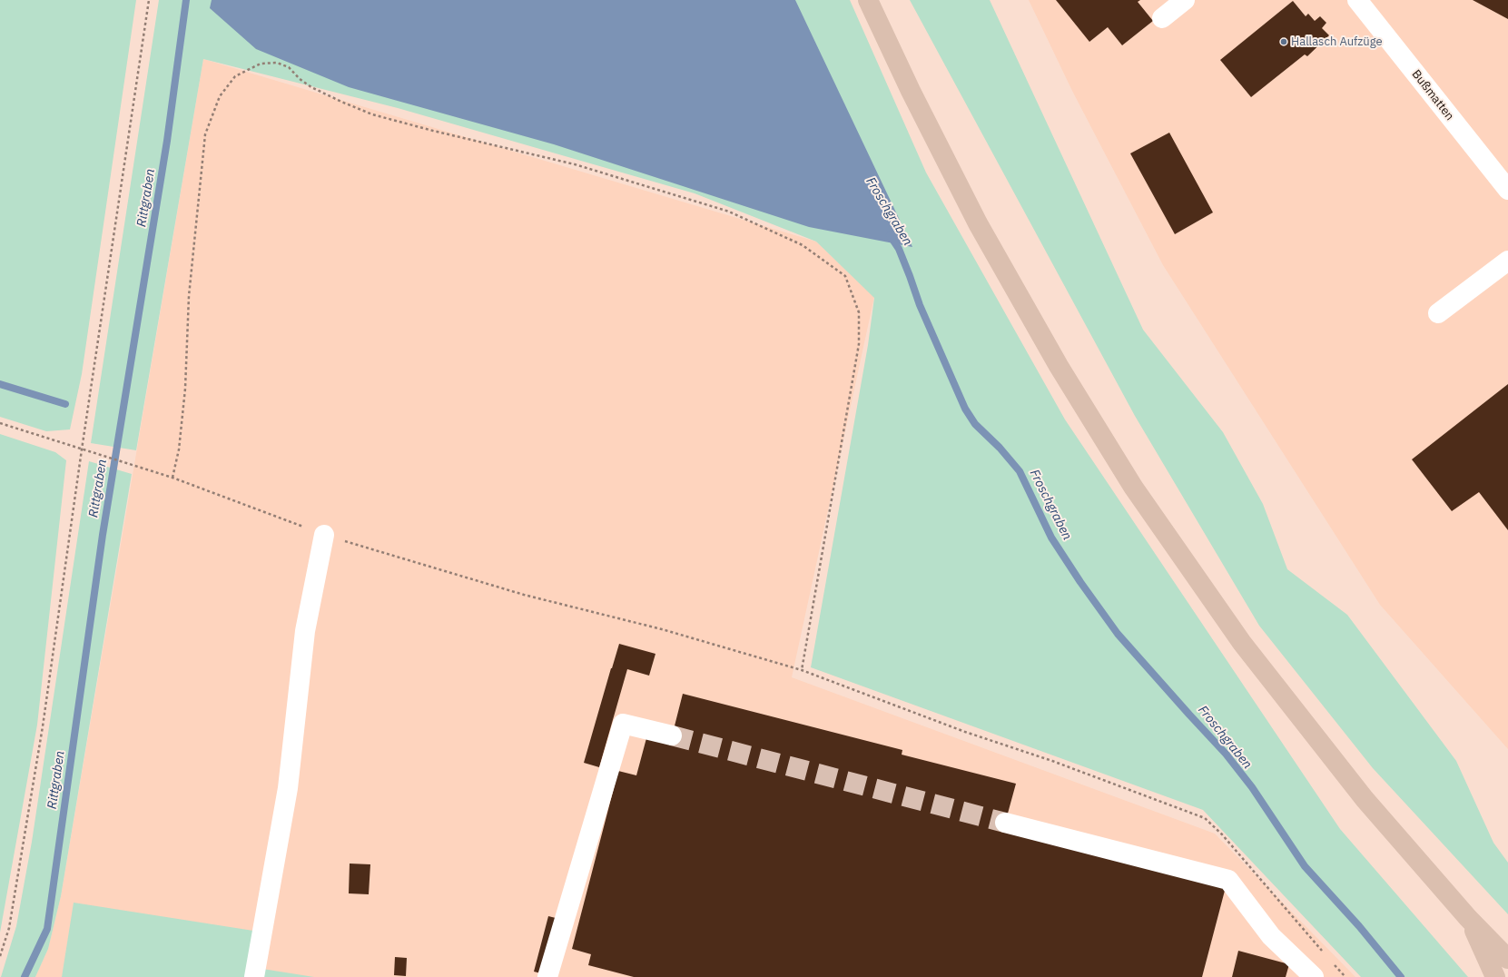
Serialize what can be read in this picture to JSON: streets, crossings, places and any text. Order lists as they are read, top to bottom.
{
  "streets": {
    "street": ["Bußmatten"]
  },
  "water": ["Rittgraben", "Froschgraben"],
  "places": ["Hallasch Aufzüge"]
}
